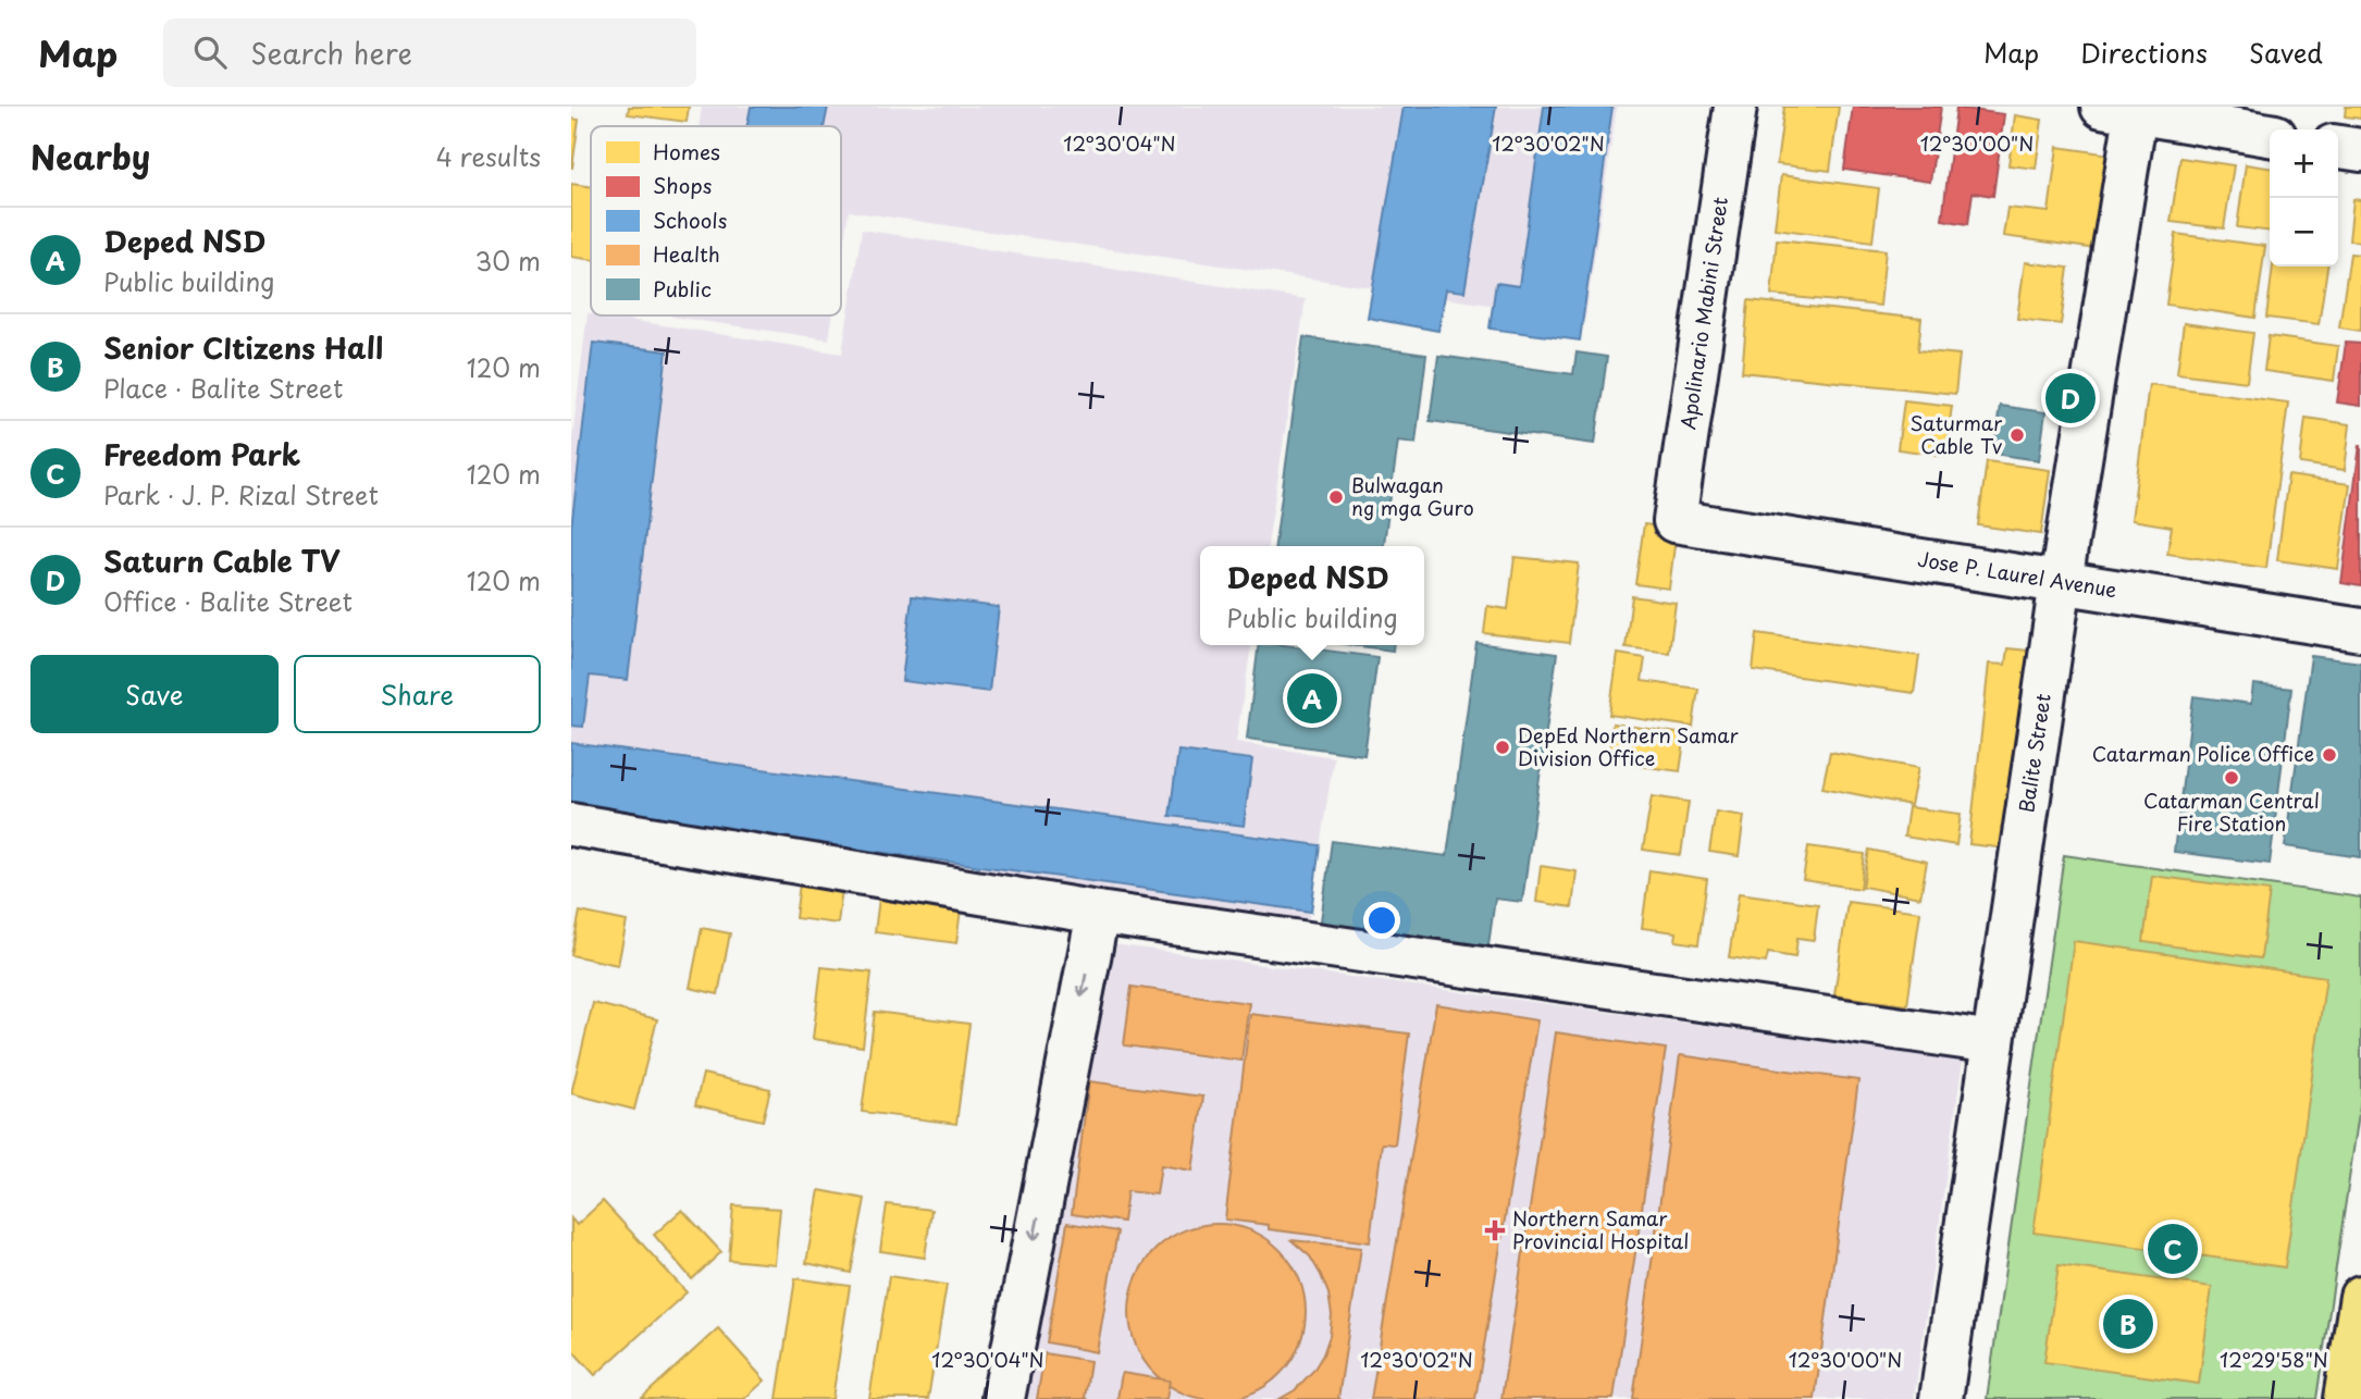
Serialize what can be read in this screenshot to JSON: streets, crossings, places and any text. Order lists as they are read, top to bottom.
{
  "streets": {
    "street": ["Apolinario Mabini Street", "Jose P. Laurel Avenue", "Balite Street"]
  },
  "crossings": [
    ["Apolinario Mabini Street", "Jose P. Laurel Avenue"],
    ["Jose P. Laurel Avenue", "Balite Street"]
  ],
  "places": {
    "other": [
      "Saturmar Cable Tv",
      "Bulwagan ng mga Guro",
      "DepEd Northern Samar Division Office",
      "Catarman Police Office",
      "Catarman Central Fire Station"
    ],
    "health": ["Northern Samar Provincial Hospital"]
  },
  "legend": [
    "Homes",
    "Shops",
    "Schools",
    "Health",
    "Public"
  ],
  "page": {
    "header": "Map",
    "search": "Search here",
    "nav": ["Map", "Directions", "Saved"],
    "heading": ["Nearby", "4 results"],
    "map_buttons": ["+", "−"],
    "list": [
      {
        "mark": "A",
        "name": "Deped NSD",
        "note": "Public building",
        "value": "30 m"
      },
      {
        "mark": "B",
        "name": "Senior CItizens Hall",
        "note": "Place · Balite Street",
        "value": "120 m"
      },
      {
        "mark": "C",
        "name": "Freedom Park",
        "note": "Park · J. P. Rizal Street",
        "value": "120 m"
      },
      {
        "mark": "D",
        "name": "Saturn Cable TV",
        "note": "Office · Balite Street",
        "value": "120 m"
      }
    ],
    "pins": [
      "D",
      "A",
      "C",
      "B"
    ],
    "popup": ["Deped NSD", "Public building"],
    "buttons": ["Save", "Share"]
  },
  "coordinates": [
    "12°30'04\"N",
    "12°30'02\"N",
    "12°30'00\"N",
    "12°29'58\"N"
  ]
}
